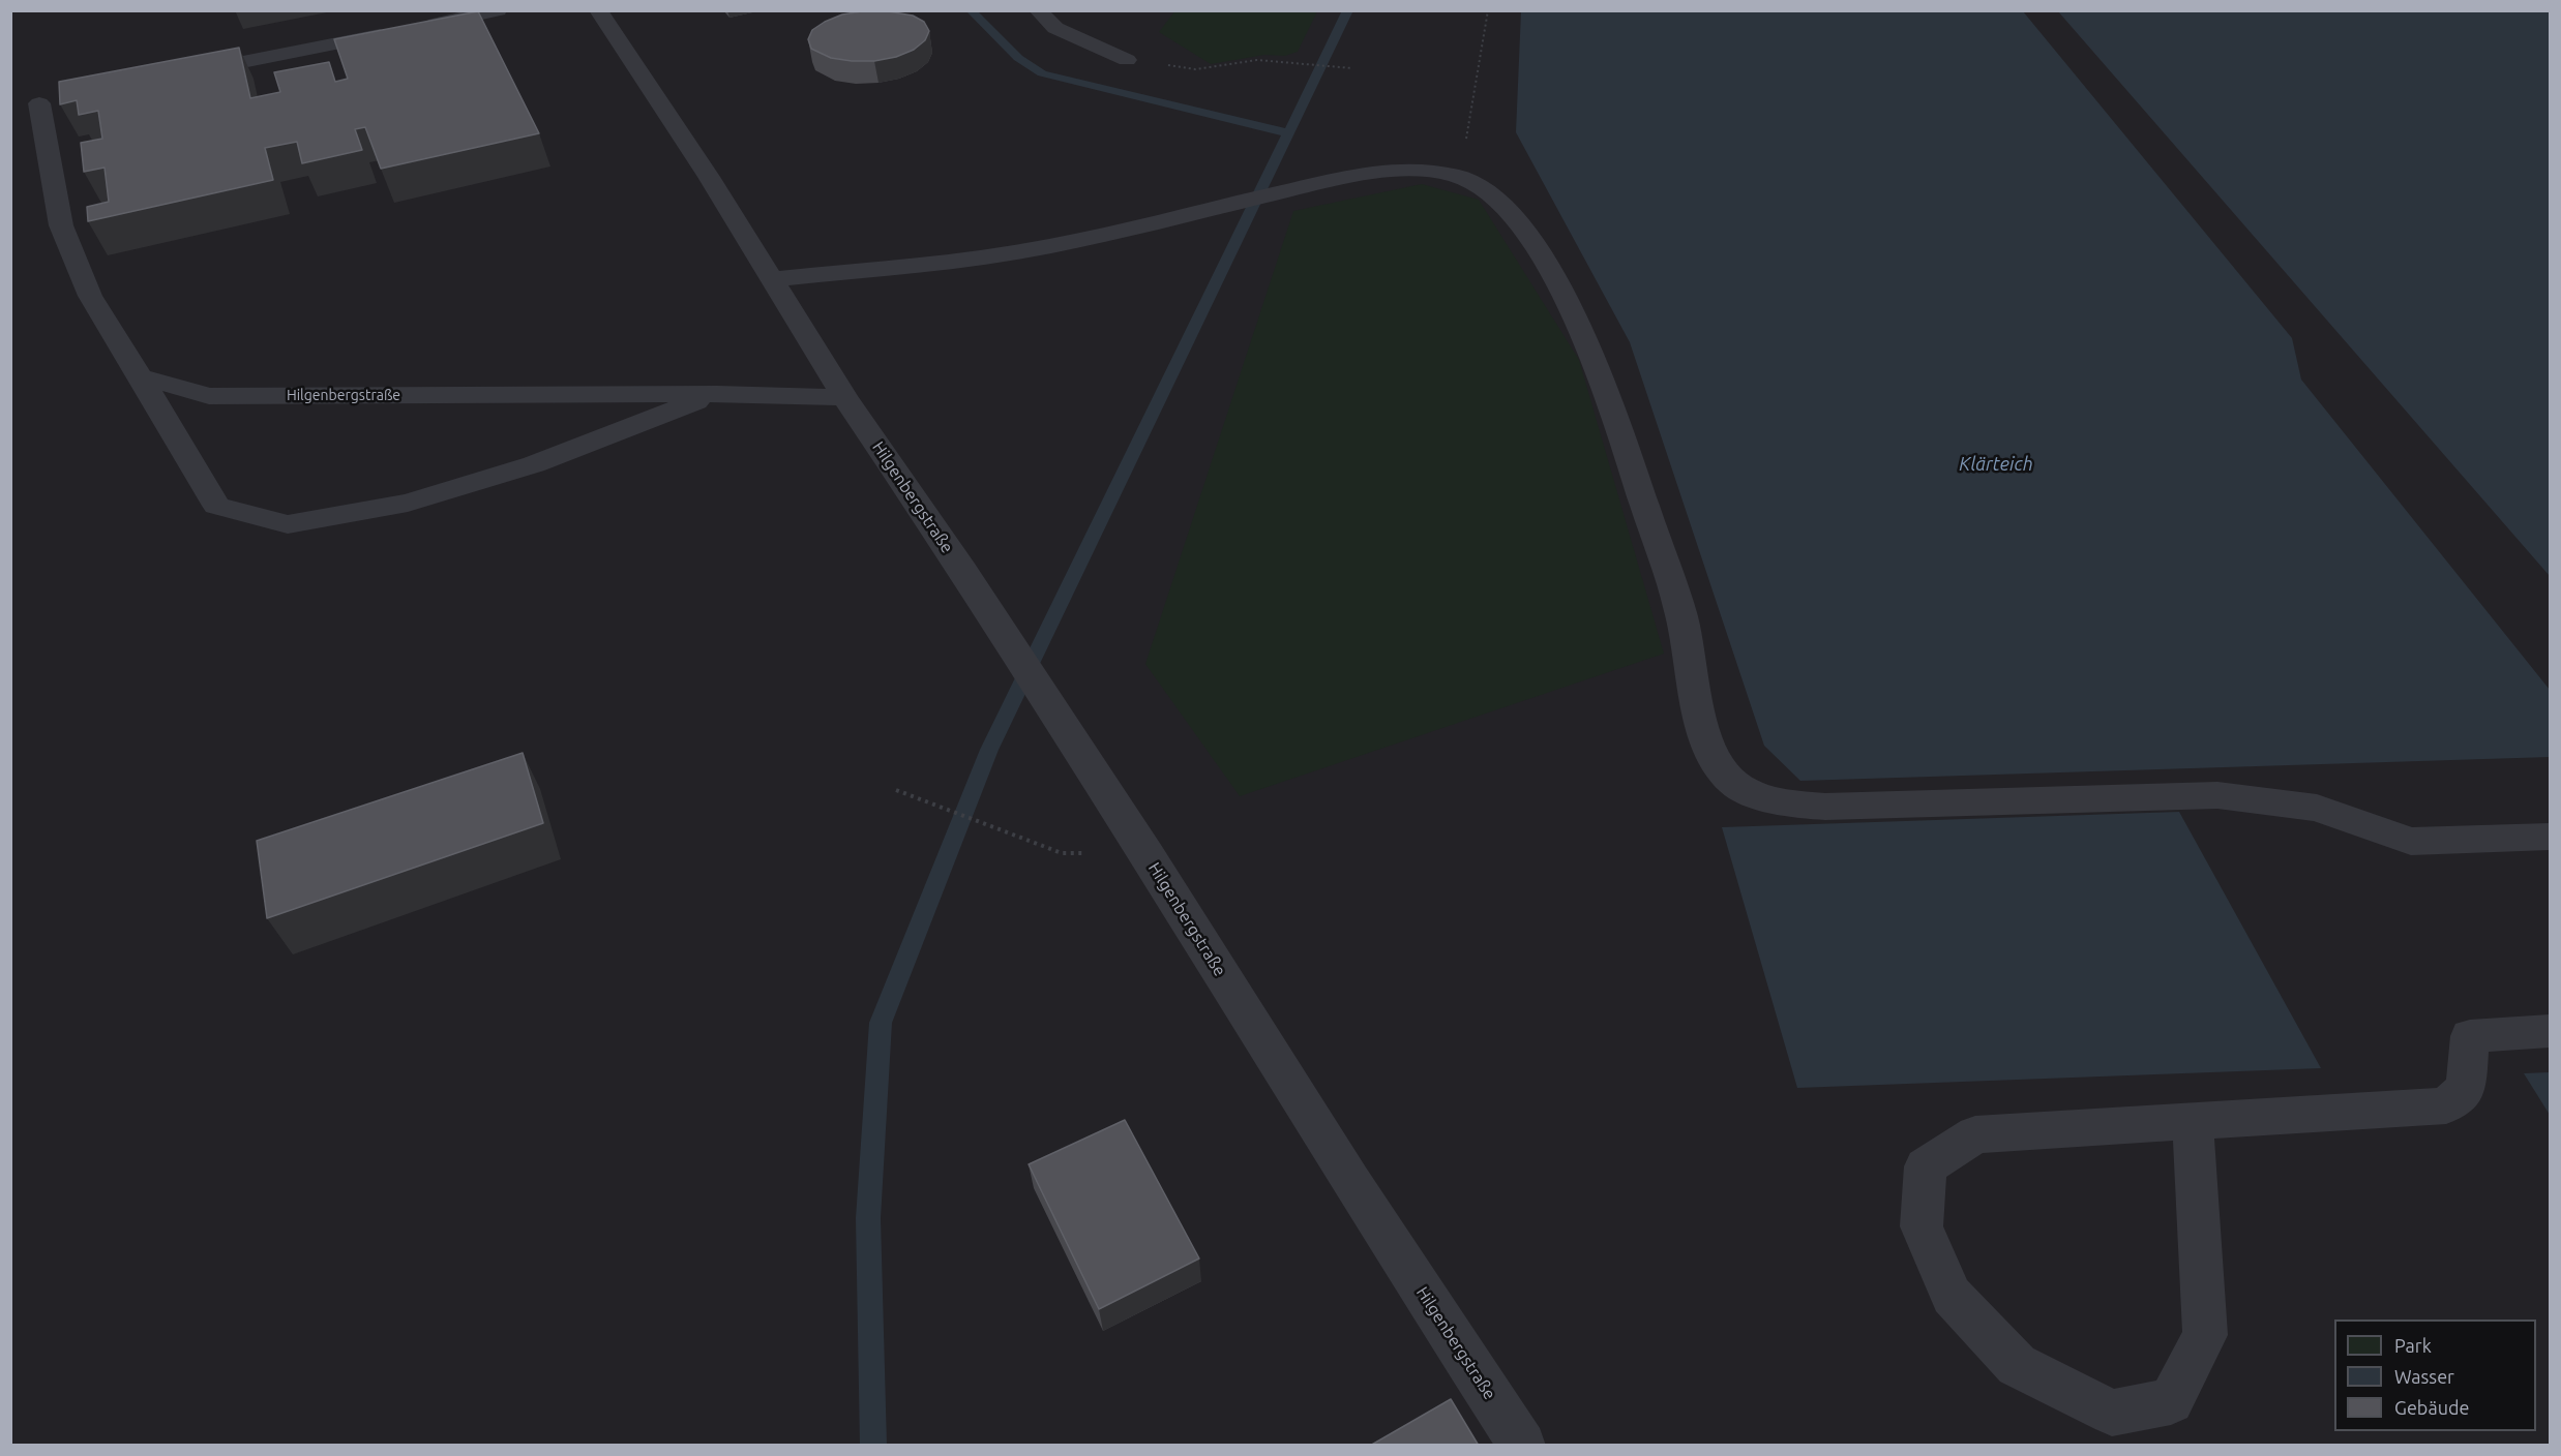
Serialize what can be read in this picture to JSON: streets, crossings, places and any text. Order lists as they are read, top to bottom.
{
  "streets": {
    "lane": ["Hilgenbergstraße"]
  },
  "water": ["Klärteich"],
  "legend": ["Park", "Wasser", "Gebäude"]
}
